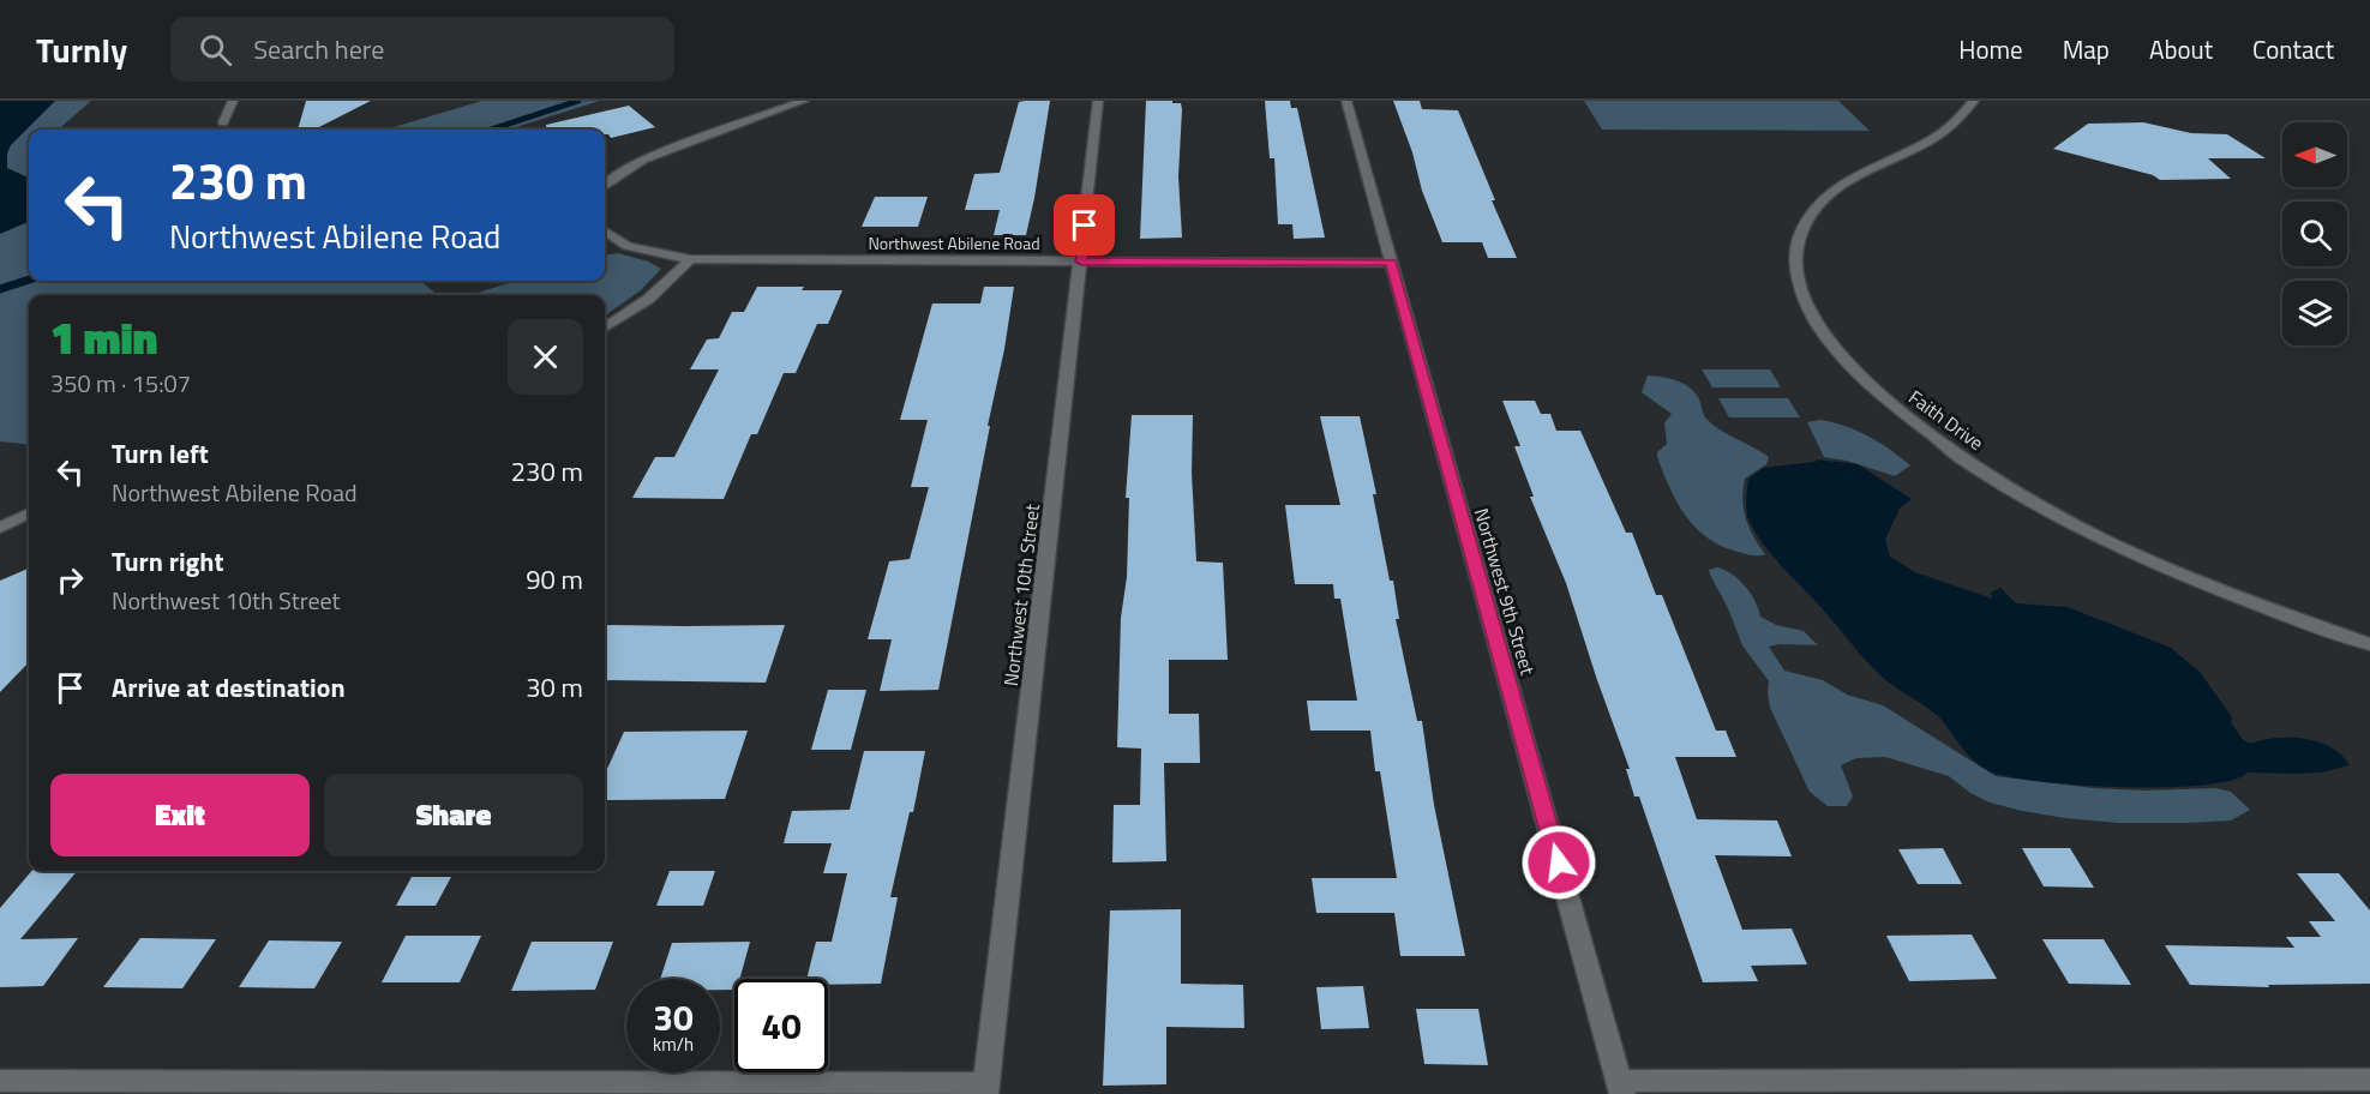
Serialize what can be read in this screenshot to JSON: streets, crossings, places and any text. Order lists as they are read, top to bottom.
{
  "streets": {
    "street": [
      "Northwest Abilene Road",
      "Faith Drive",
      "Northwest 9th Street",
      "Northwest 10th Street"
    ]
  },
  "crossings": [
    ["Northwest Abilene Road", "Northwest 9th Street"],
    ["Northwest Abilene Road", "Northwest 10th Street"]
  ],
  "north": "left",
  "page": {
    "header": "Turnly",
    "search": "Search here",
    "nav": [
      "Home",
      "Map",
      "About",
      "Contact"
    ],
    "turn": ["230 m", "Northwest Abilene Road"],
    "heading": ["1 min", "350 m · 15:07"],
    "list": [
      {
        "name": "Turn left",
        "note": "Northwest Abilene Road",
        "value": "230 m"
      },
      {
        "name": "Turn right",
        "note": "Northwest 10th Street",
        "value": "90 m"
      },
      {
        "name": "Arrive at destination",
        "value": "30 m"
      }
    ],
    "buttons": ["Exit", "Share"],
    "speed": "30 km/h",
    "limit": "40"
  }
}
